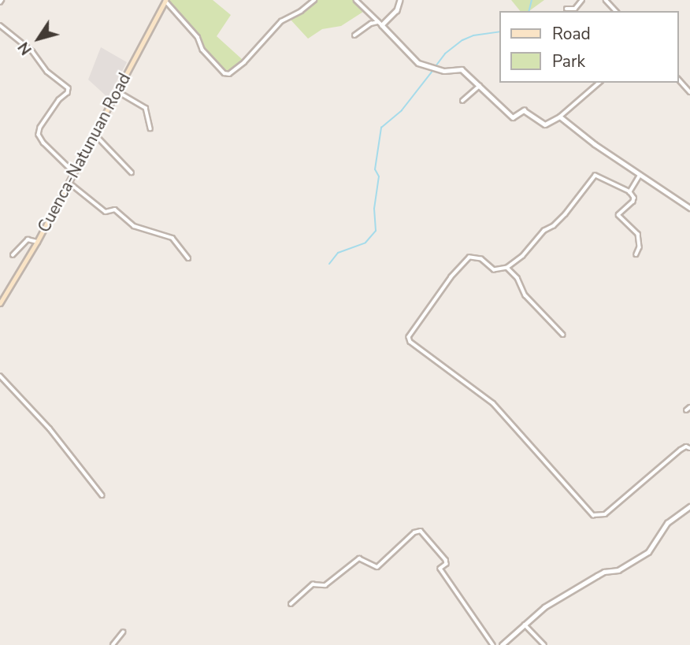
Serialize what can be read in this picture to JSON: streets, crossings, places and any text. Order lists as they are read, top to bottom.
{
  "streets": {
    "main road": ["Cuenca-Natunuan Road"]
  },
  "legend": ["Road", "Park"],
  "north": "bottom left"
}
